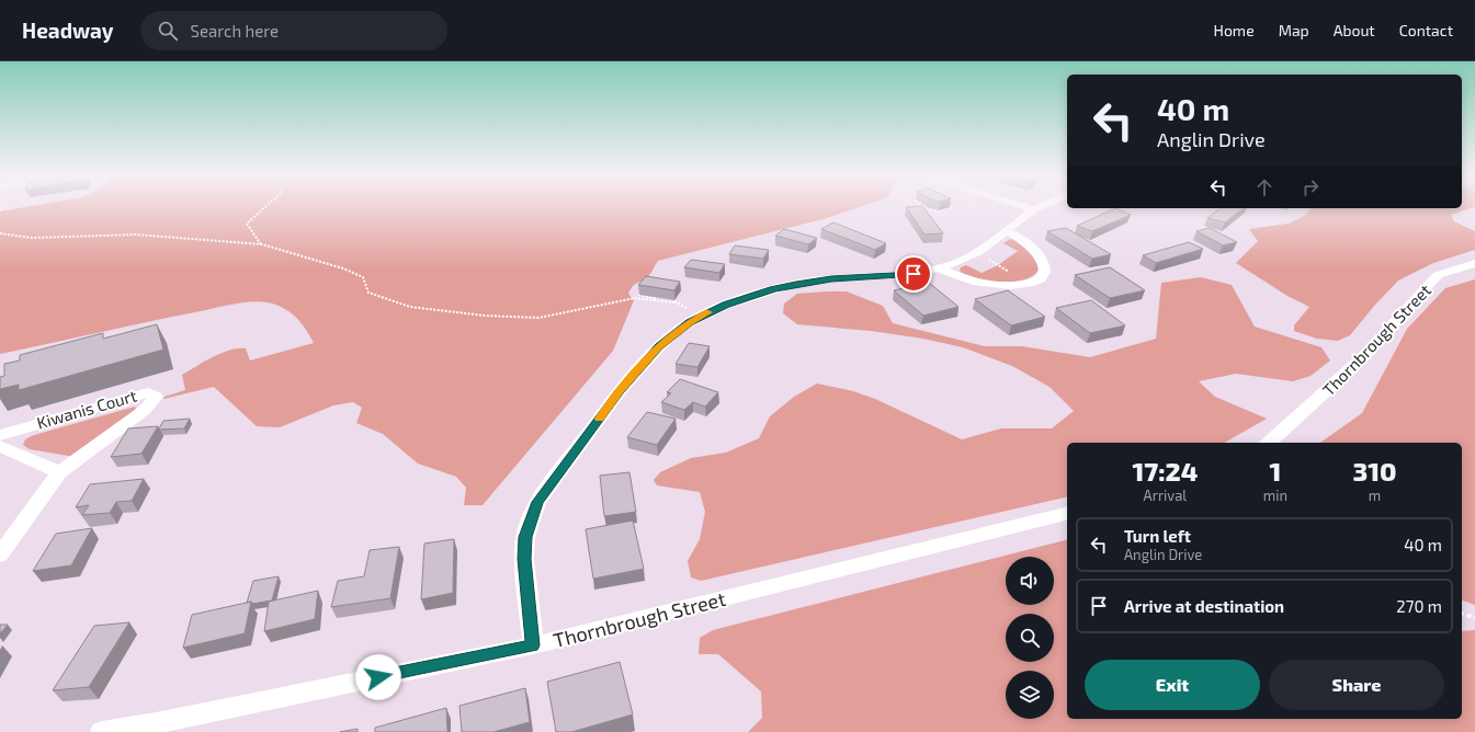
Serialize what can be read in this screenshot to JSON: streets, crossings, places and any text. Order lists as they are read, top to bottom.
{
  "streets": {
    "street": ["Thornbrough Street", "Kiwanis Court"]
  },
  "page": {
    "header": "Headway",
    "search": "Search here",
    "nav": [
      "Home",
      "Map",
      "About",
      "Contact"
    ],
    "turn": ["40 m", "Anglin Drive"],
    "eta": [
      "17:24",
      "Arrival",
      "1",
      "min",
      "310",
      "m"
    ],
    "list": [
      {
        "name": "Turn left",
        "note": "Anglin Drive",
        "value": "40 m"
      },
      {
        "name": "Arrive at destination",
        "value": "270 m"
      }
    ],
    "buttons": ["Exit", "Share"]
  }
}
